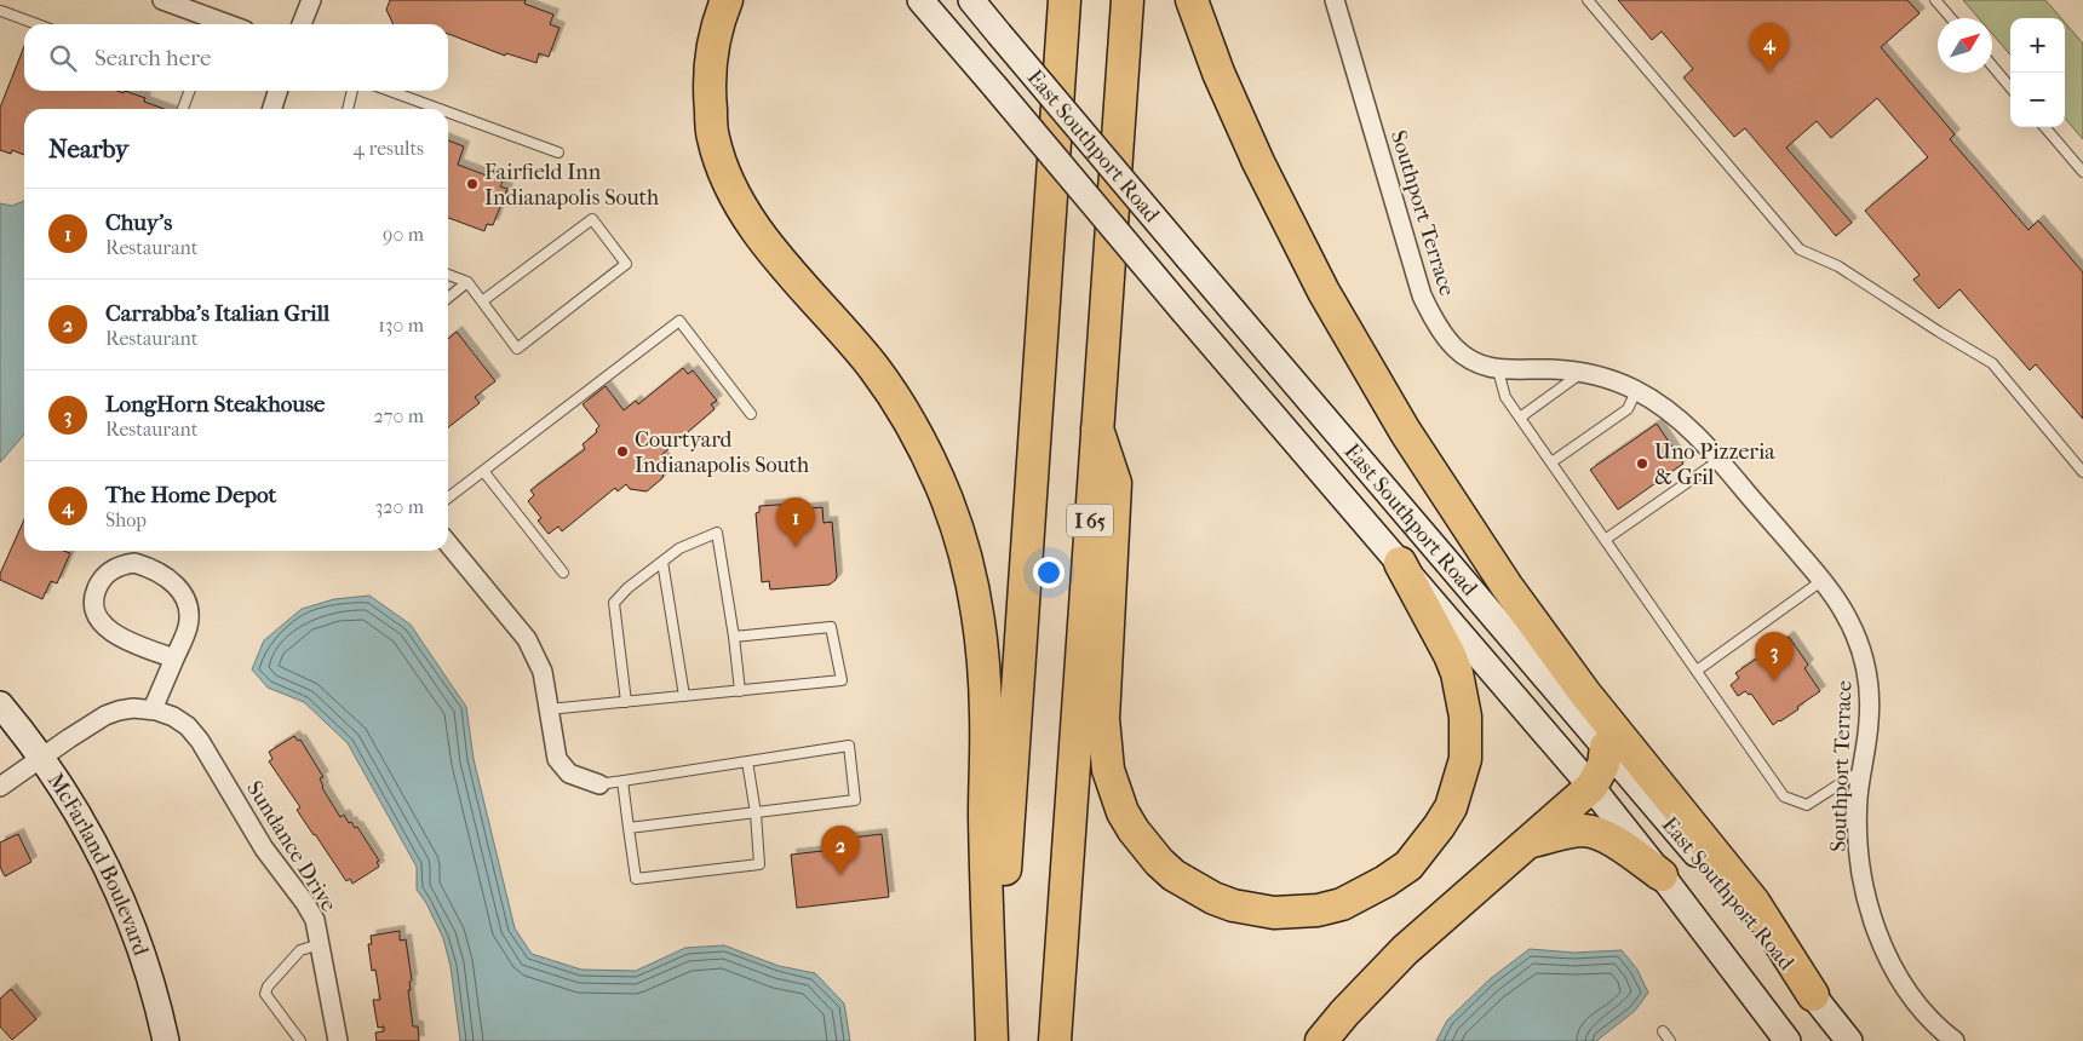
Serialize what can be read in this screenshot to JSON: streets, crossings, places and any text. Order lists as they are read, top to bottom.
{
  "streets": {
    "highway": ["I 65"],
    "main road": ["East Southport Road", "McFarland Boulevard"],
    "street": ["Southport Terrace", "Sundance Drive"]
  },
  "crossings": [
    ["Sundance Drive", "McFarland Boulevard"]
  ],
  "places": ["Fairfield Inn Indianapolis South", "Courtyard Indianapolis South", "Uno Pizzeria & Gril"],
  "north": "top right",
  "page": {
    "map_buttons": ["+", "−"],
    "pins": [
      "4",
      "1",
      "3",
      "2"
    ],
    "search": "Search here",
    "heading": ["Nearby", "4 results"],
    "list": [
      {
        "mark": "1",
        "name": "Chuy's",
        "note": "Restaurant",
        "value": "90 m"
      },
      {
        "mark": "2",
        "name": "Carrabba's Italian Grill",
        "note": "Restaurant",
        "value": "130 m"
      },
      {
        "mark": "3",
        "name": "LongHorn Steakhouse",
        "note": "Restaurant",
        "value": "270 m"
      },
      {
        "mark": "4",
        "name": "The Home Depot",
        "note": "Shop",
        "value": "320 m"
      }
    ]
  }
}
